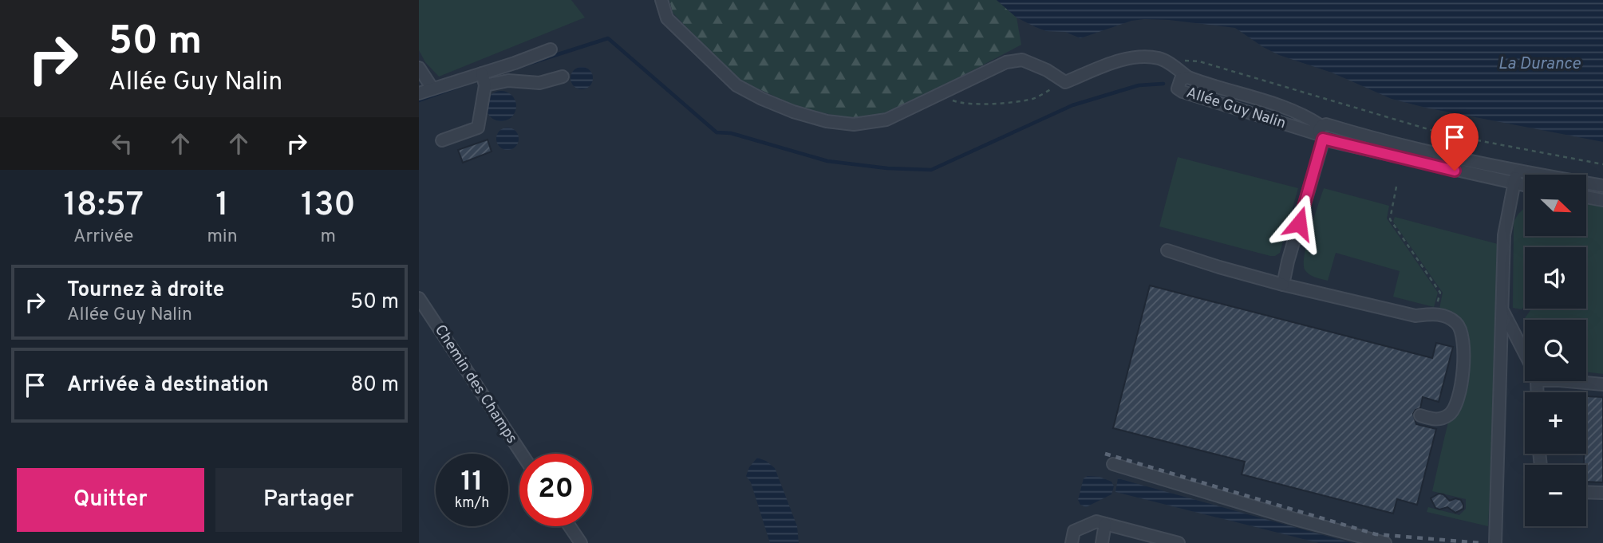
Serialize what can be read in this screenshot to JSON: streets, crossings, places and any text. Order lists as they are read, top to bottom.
{
  "streets": {
    "street": ["Allée Guy Nalin", "Chemin des Champs"]
  },
  "water": ["La Durance"],
  "north": "bottom right",
  "page": {
    "turn": ["50 m", "Allée Guy Nalin"],
    "eta": [
      "18:57",
      "Arrivée",
      "1",
      "min",
      "130",
      "m"
    ],
    "map_buttons": ["+", "−"],
    "list": [
      {
        "name": "Tournez à droite",
        "note": "Allée Guy Nalin",
        "value": "50 m"
      },
      {
        "name": "Arrivée à destination",
        "value": "80 m"
      }
    ],
    "speed": "11 km/h",
    "limit": "20",
    "buttons": ["Quitter", "Partager"]
  }
}
